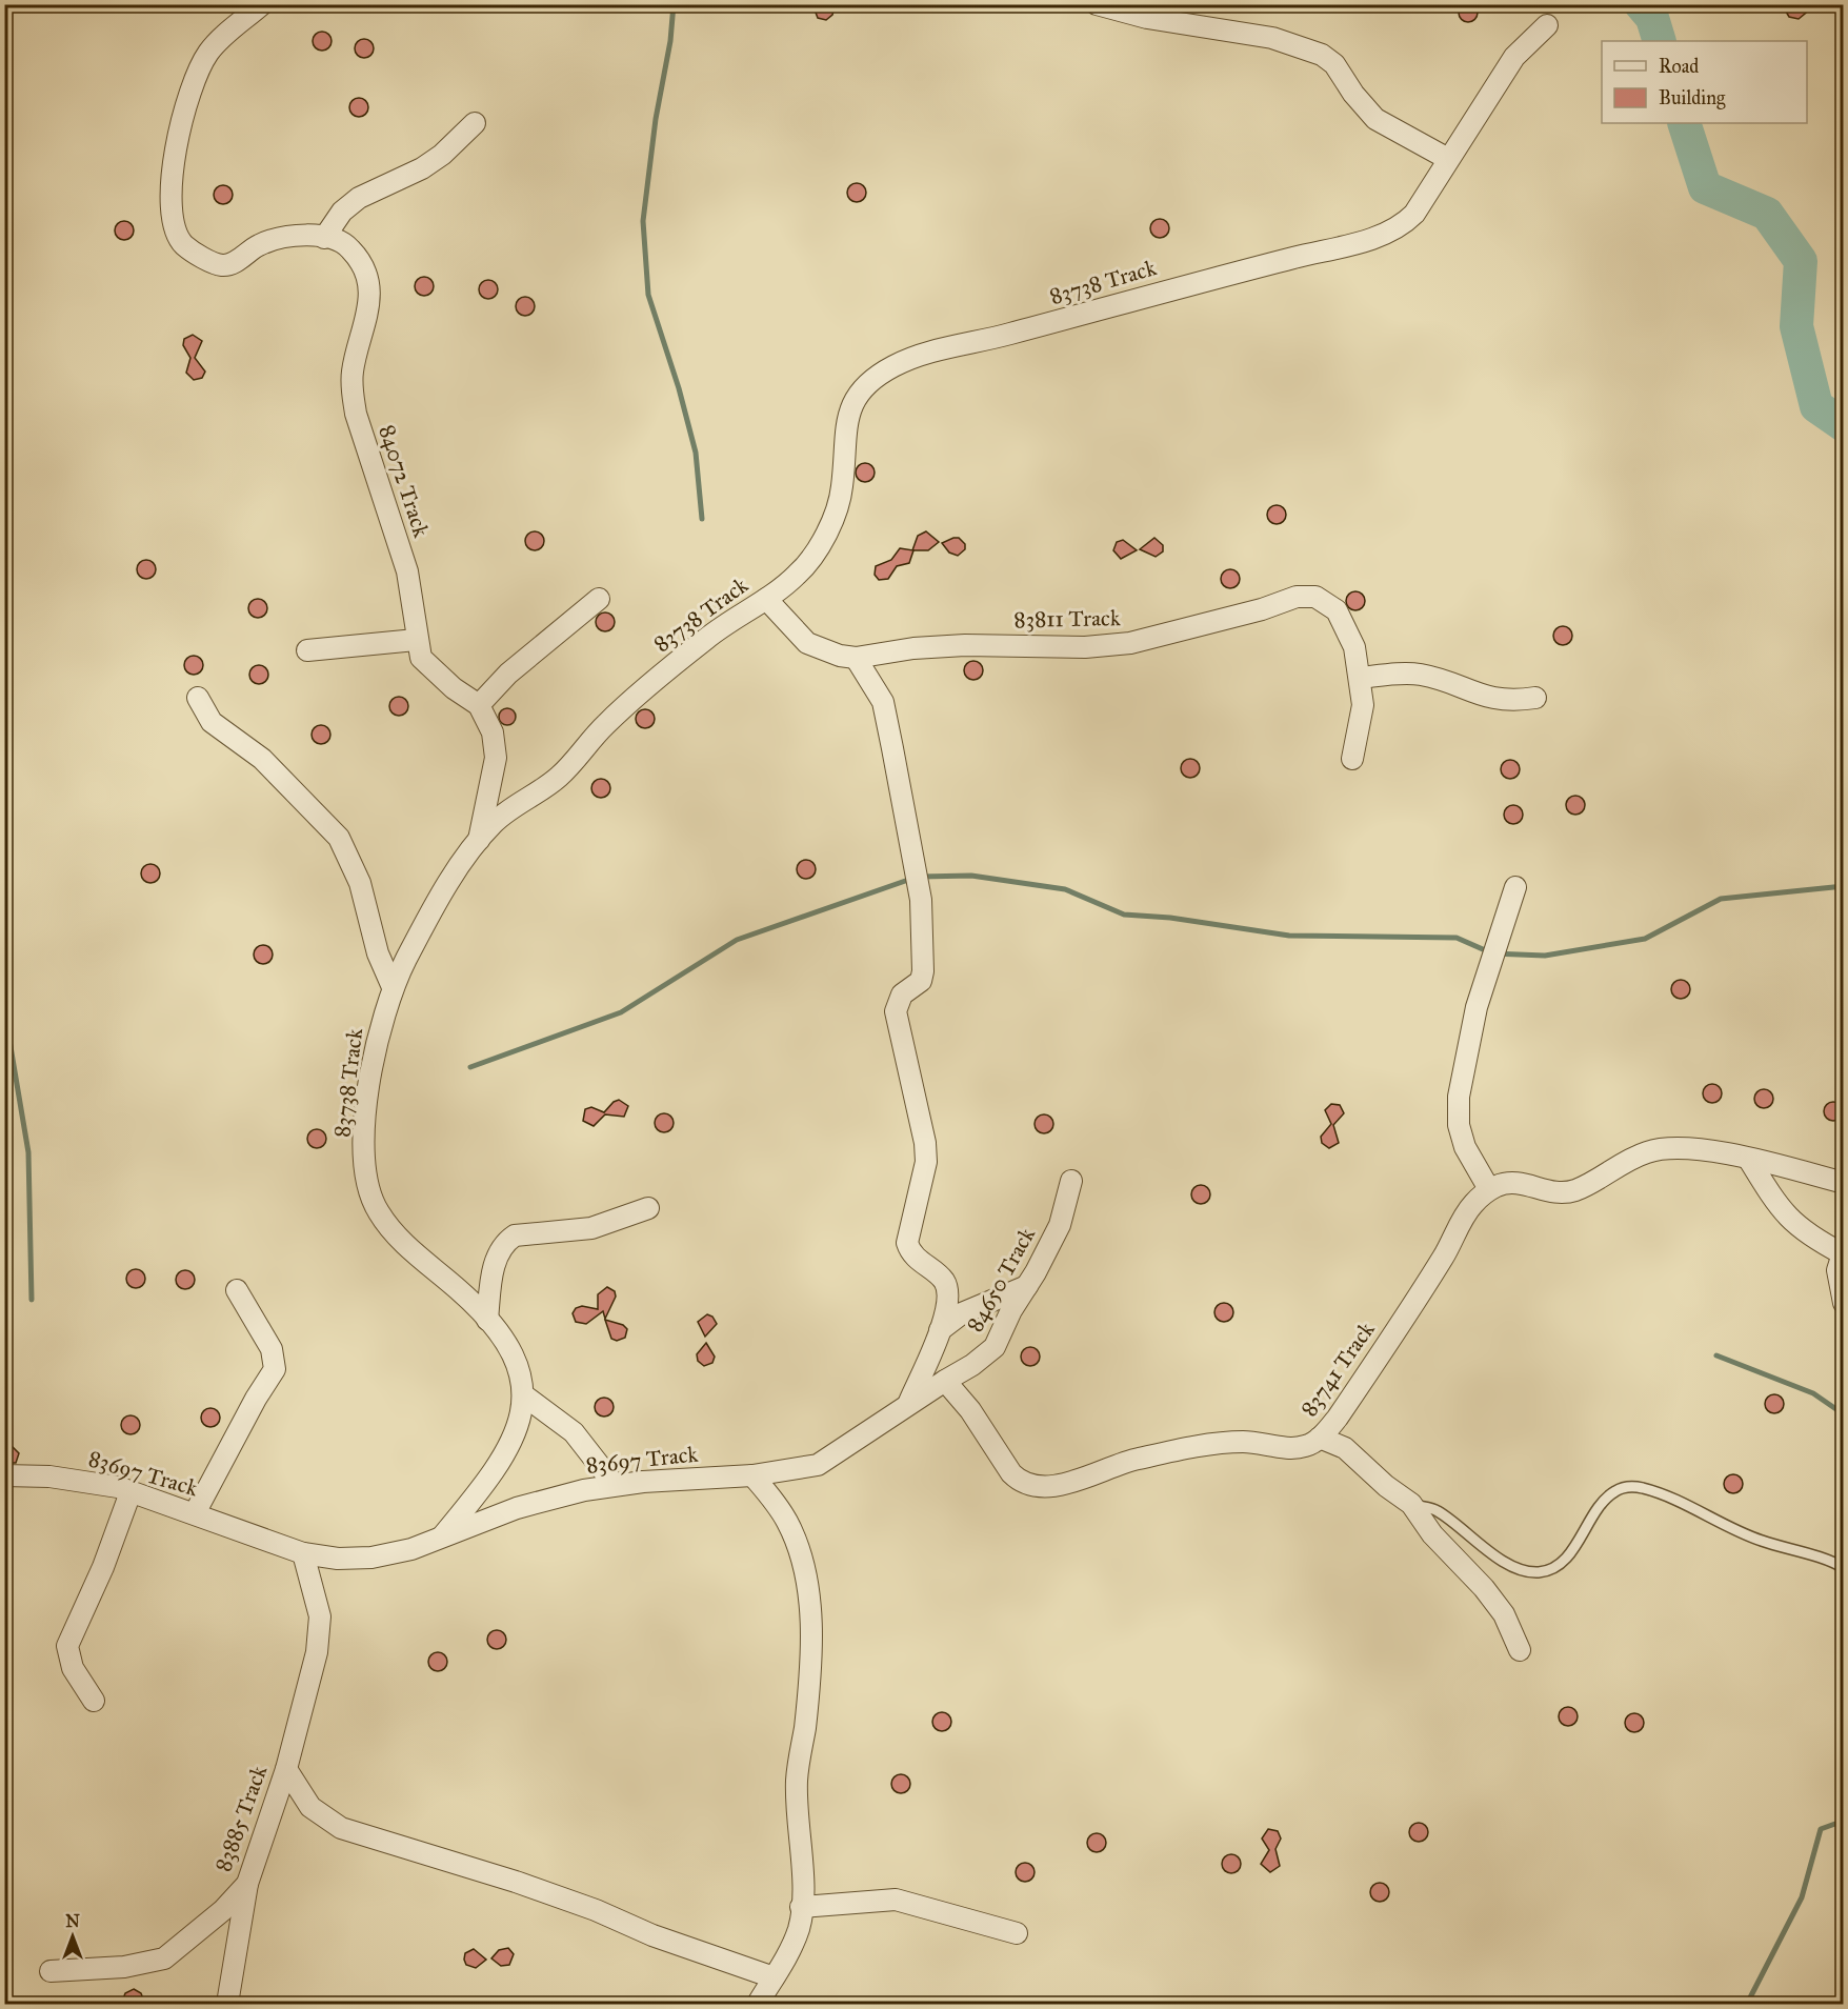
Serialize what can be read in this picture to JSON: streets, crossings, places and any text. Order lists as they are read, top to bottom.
{
  "streets": {
    "street": [
      "83738 Track",
      "84072 Track",
      "83811 Track",
      "84650 Track",
      "83741 Track",
      "83697 Track",
      "83885 Track"
    ]
  },
  "crossings": [
    ["83738 Track", "83811 Track"],
    ["83738 Track", "83697 Track"],
    ["84650 Track", "83741 Track"],
    ["83697 Track", "83885 Track"]
  ],
  "legend": ["Road", "Building"],
  "north": "top"
}
